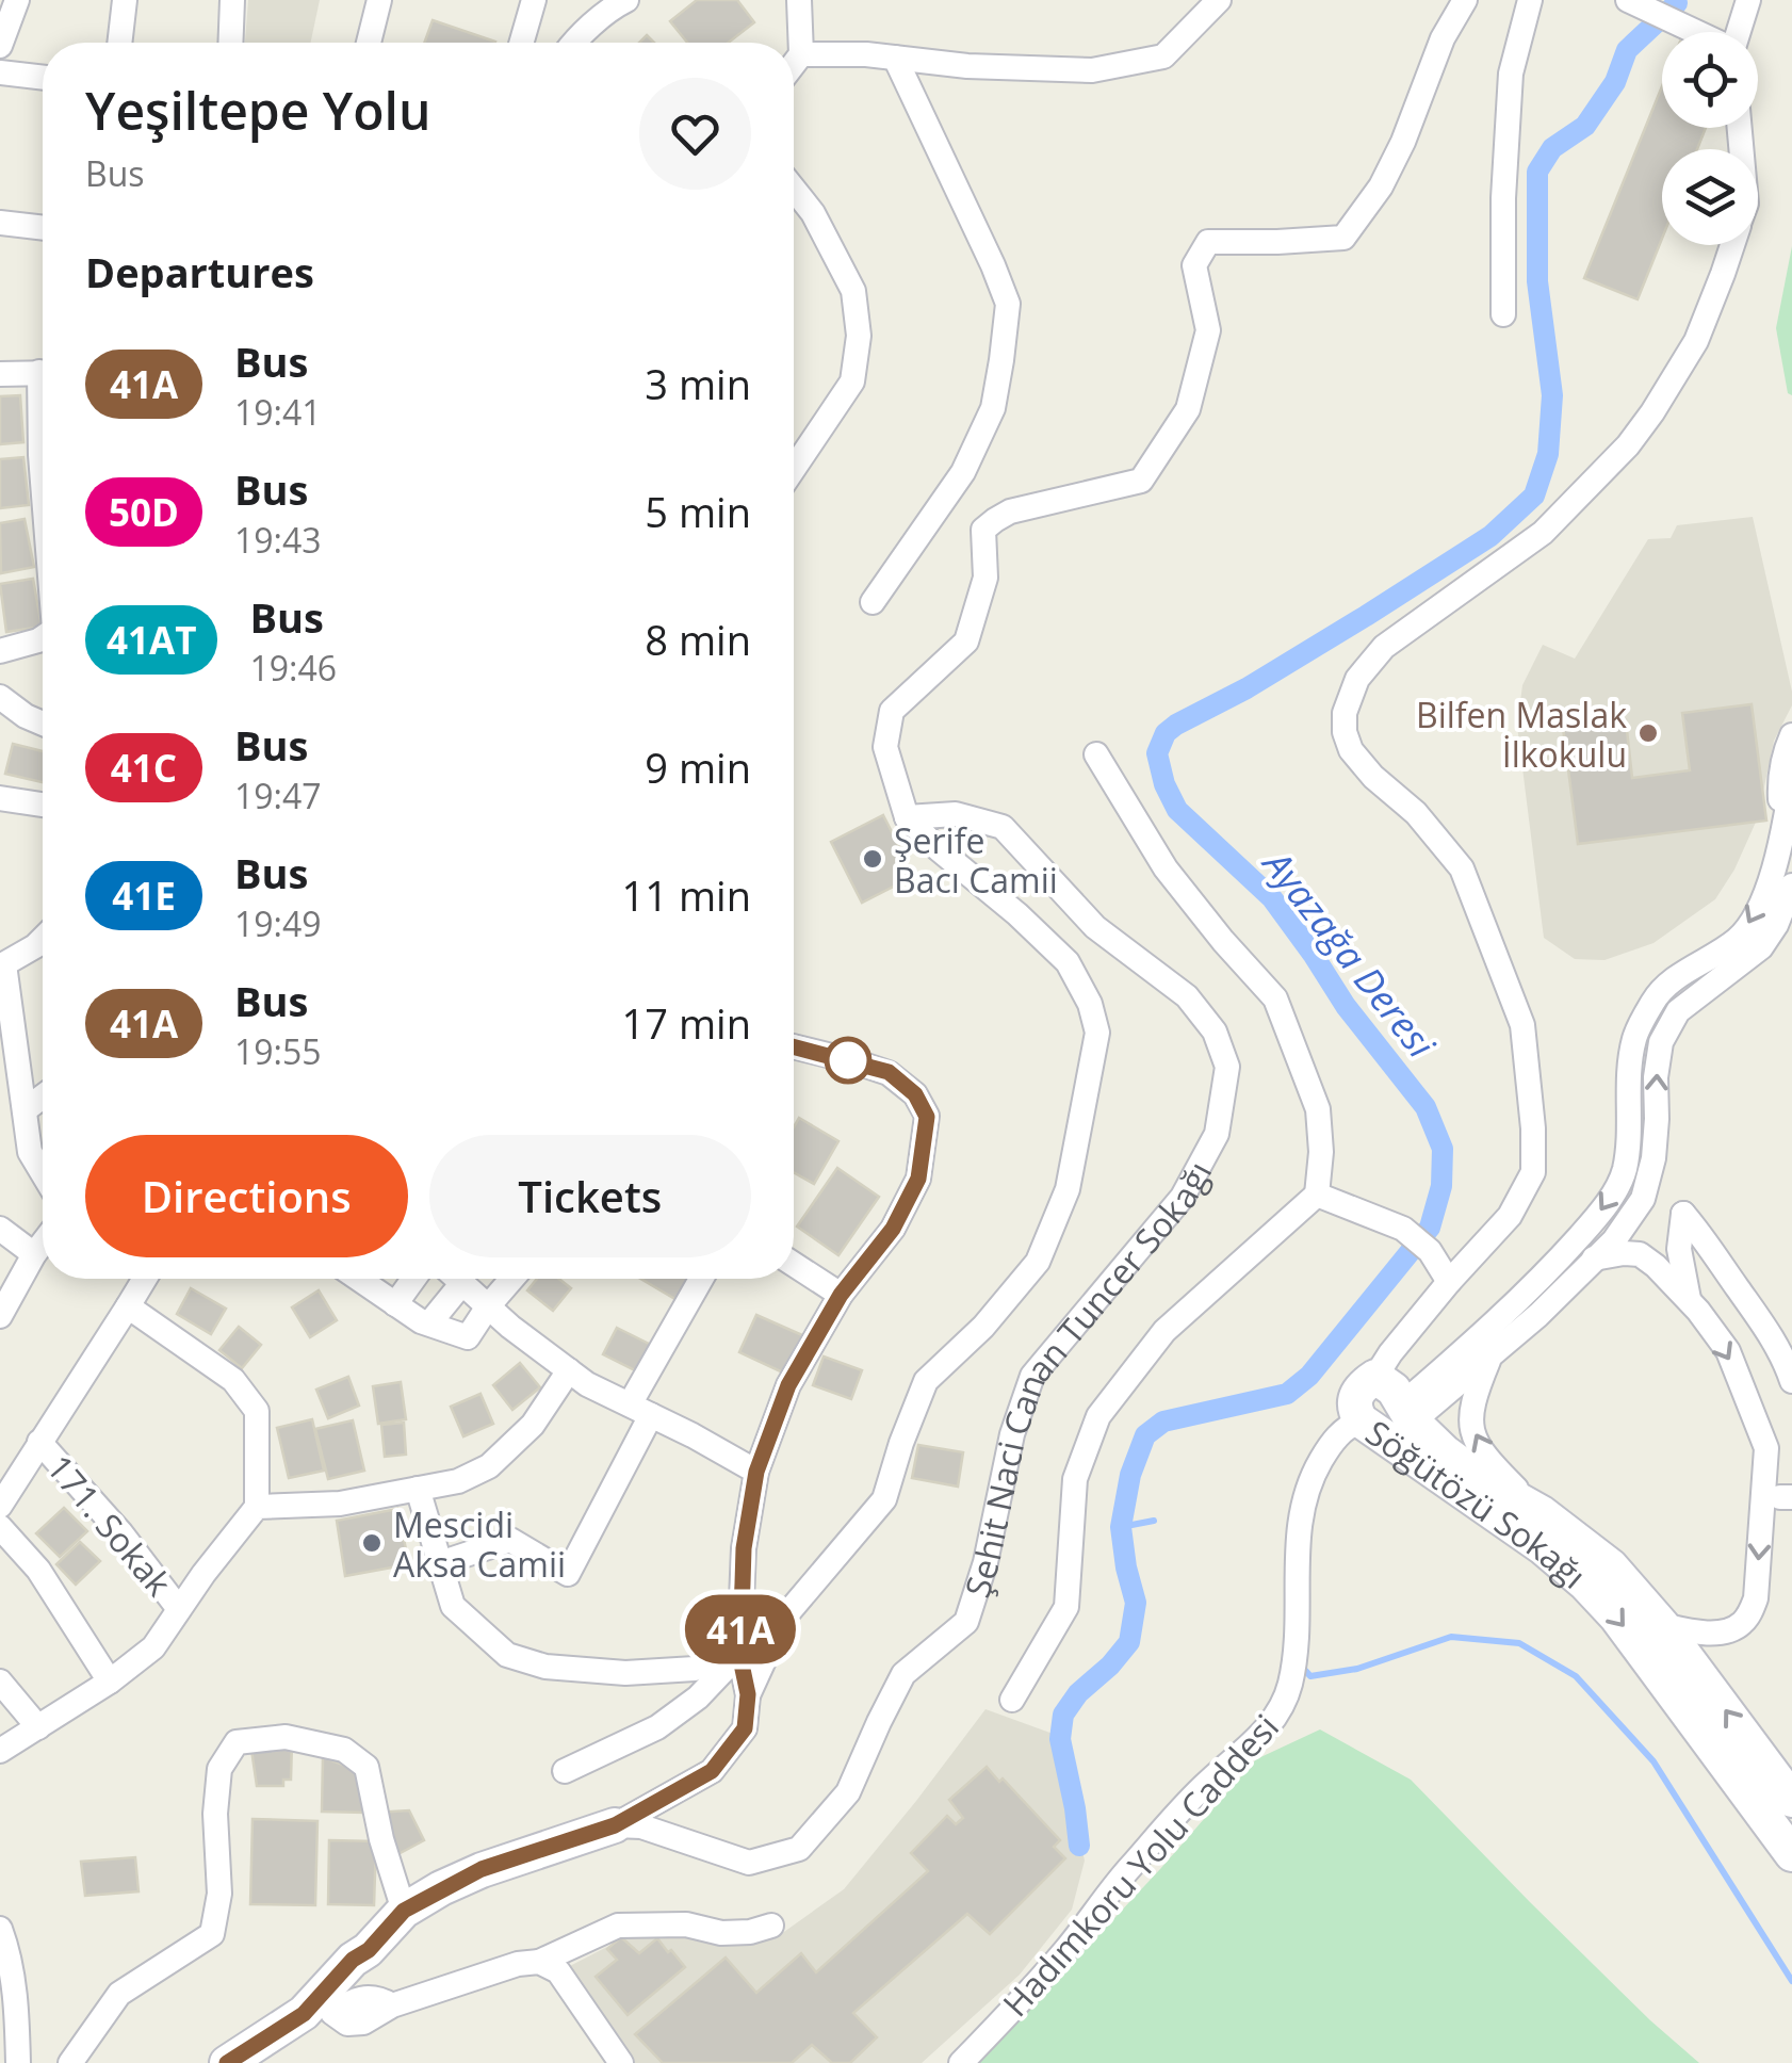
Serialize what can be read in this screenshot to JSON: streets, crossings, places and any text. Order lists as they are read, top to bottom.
{
  "streets": {
    "street": [
      "Şehit Naci Canan Tuncer Sokağı",
      "Söğütözü Sokağı",
      "171. Sokak",
      "Hadımkoru Yolu Caddesi"
    ]
  },
  "crossings": [
    ["Söğütözü Sokağı", "Hadımkoru Yolu Caddesi"]
  ],
  "water": ["Ayazağa Deresi"],
  "places": ["Bilfen Maslak İlkokulu", "Şerife Bacı Camii", "Mescidi Aksa Camii"],
  "lines": ["bus line 41A"],
  "page": {
    "on_map": "41A",
    "heading": [
      ["Yeşiltepe Yolu", "Bus"],
      "Departures"
    ],
    "list": [
      {
        "mark": "41A",
        "name": "Bus",
        "note": "19:41",
        "value": "3 min"
      },
      {
        "mark": "50D",
        "name": "Bus",
        "note": "19:43",
        "value": "5 min"
      },
      {
        "mark": "41AT",
        "name": "Bus",
        "note": "19:46",
        "value": "8 min"
      },
      {
        "mark": "41C",
        "name": "Bus",
        "note": "19:47",
        "value": "9 min"
      },
      {
        "mark": "41E",
        "name": "Bus",
        "note": "19:49",
        "value": "11 min"
      },
      {
        "mark": "41A",
        "name": "Bus",
        "note": "19:55",
        "value": "17 min"
      }
    ],
    "buttons": ["Directions", "Tickets"]
  }
}
